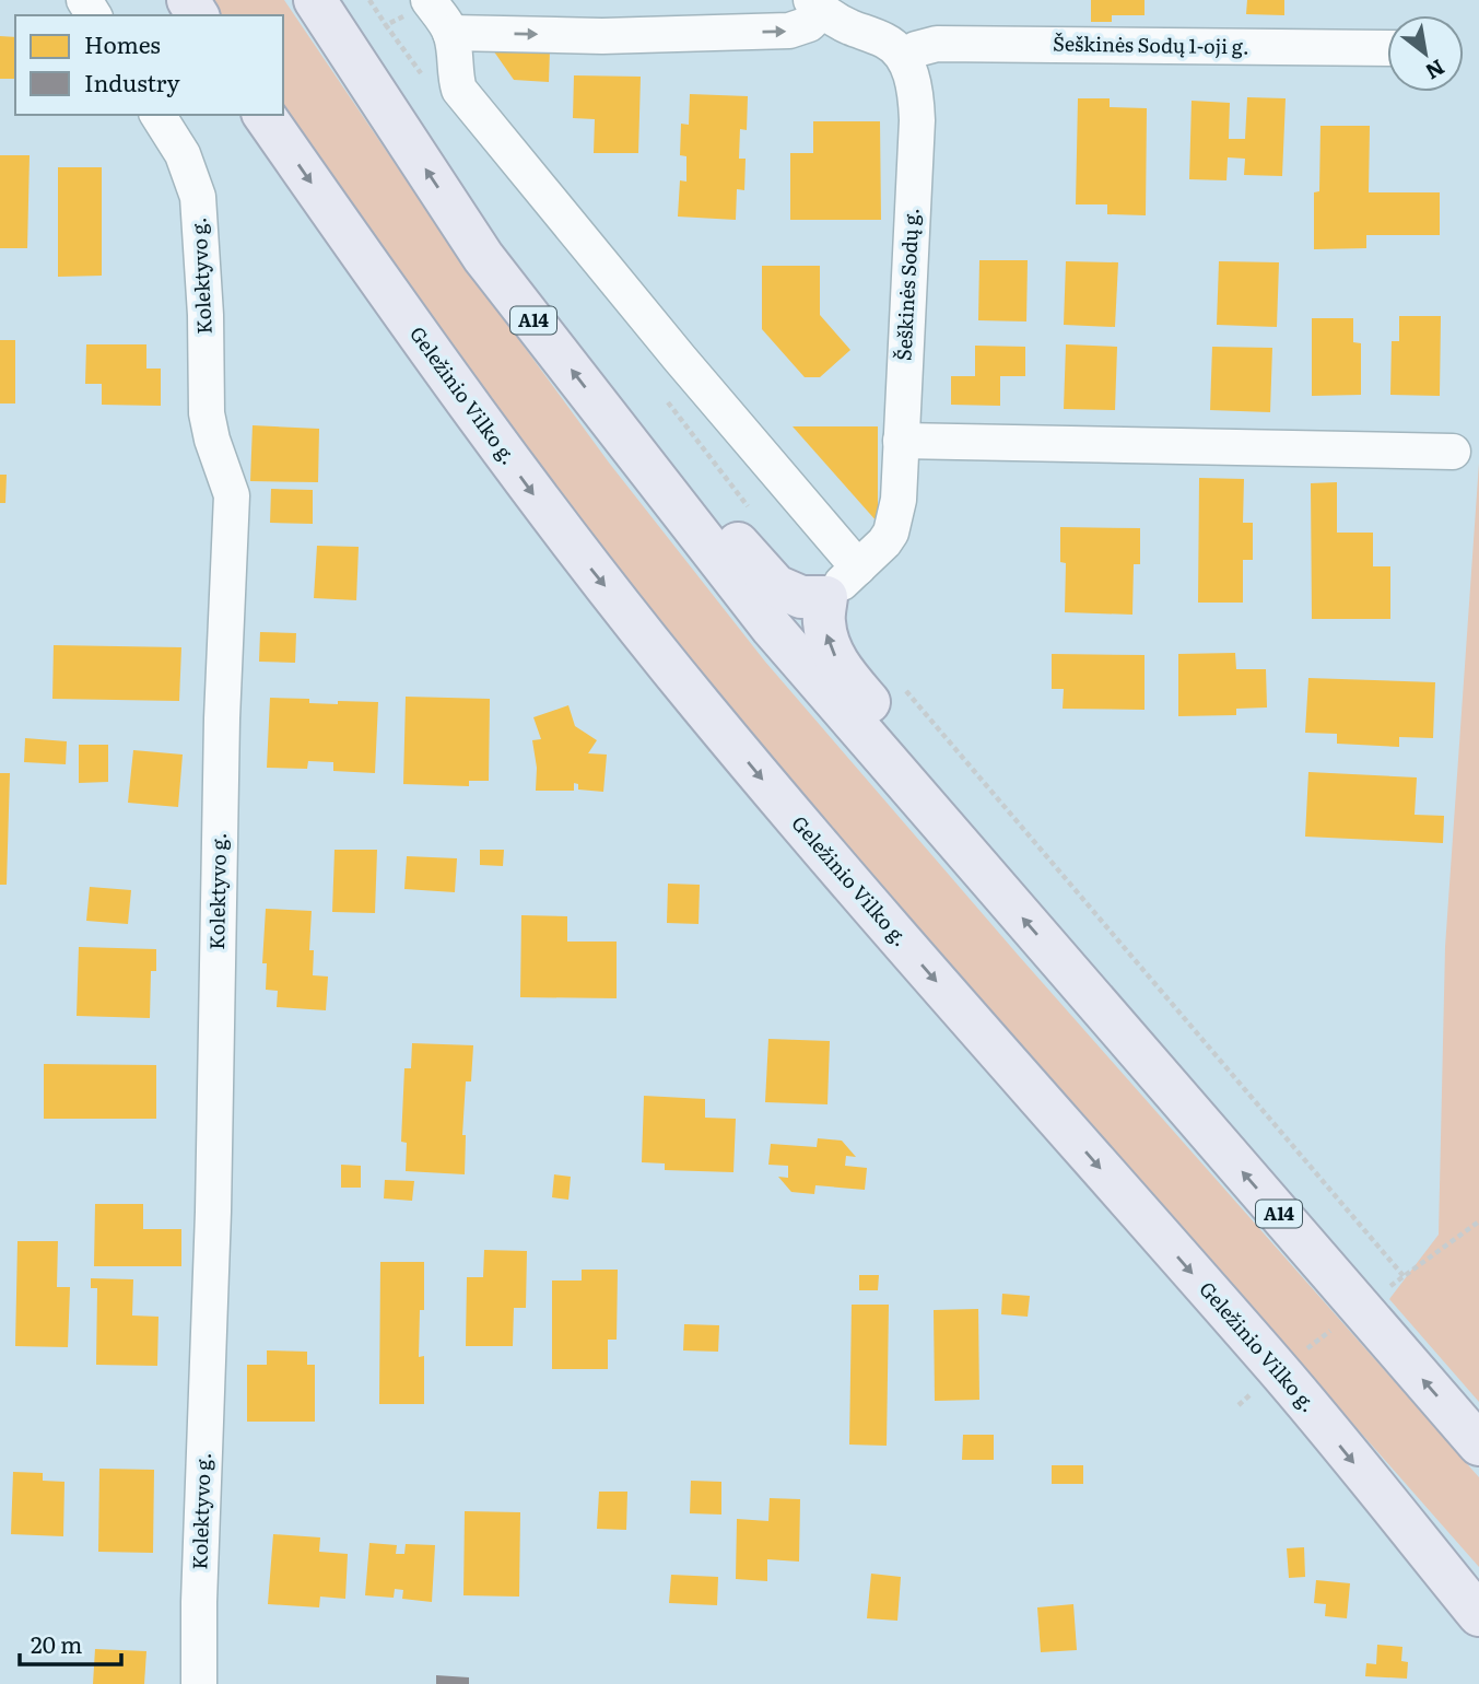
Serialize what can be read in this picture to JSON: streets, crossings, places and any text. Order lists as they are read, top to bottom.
{
  "streets": {
    "highway": ["A14", "Geležinio Vilko g."],
    "street": ["Šeškinės Sodų 1-oji g.", "Kolektyvo g.", "Šeškinės Sodų g."]
  },
  "crossings": [
    ["Šeškinės Sodų 1-oji g.", "Šeškinės Sodų g."]
  ],
  "legend": ["Homes", "Industry"],
  "scale_bar": "20 m",
  "north": "bottom right"
}
